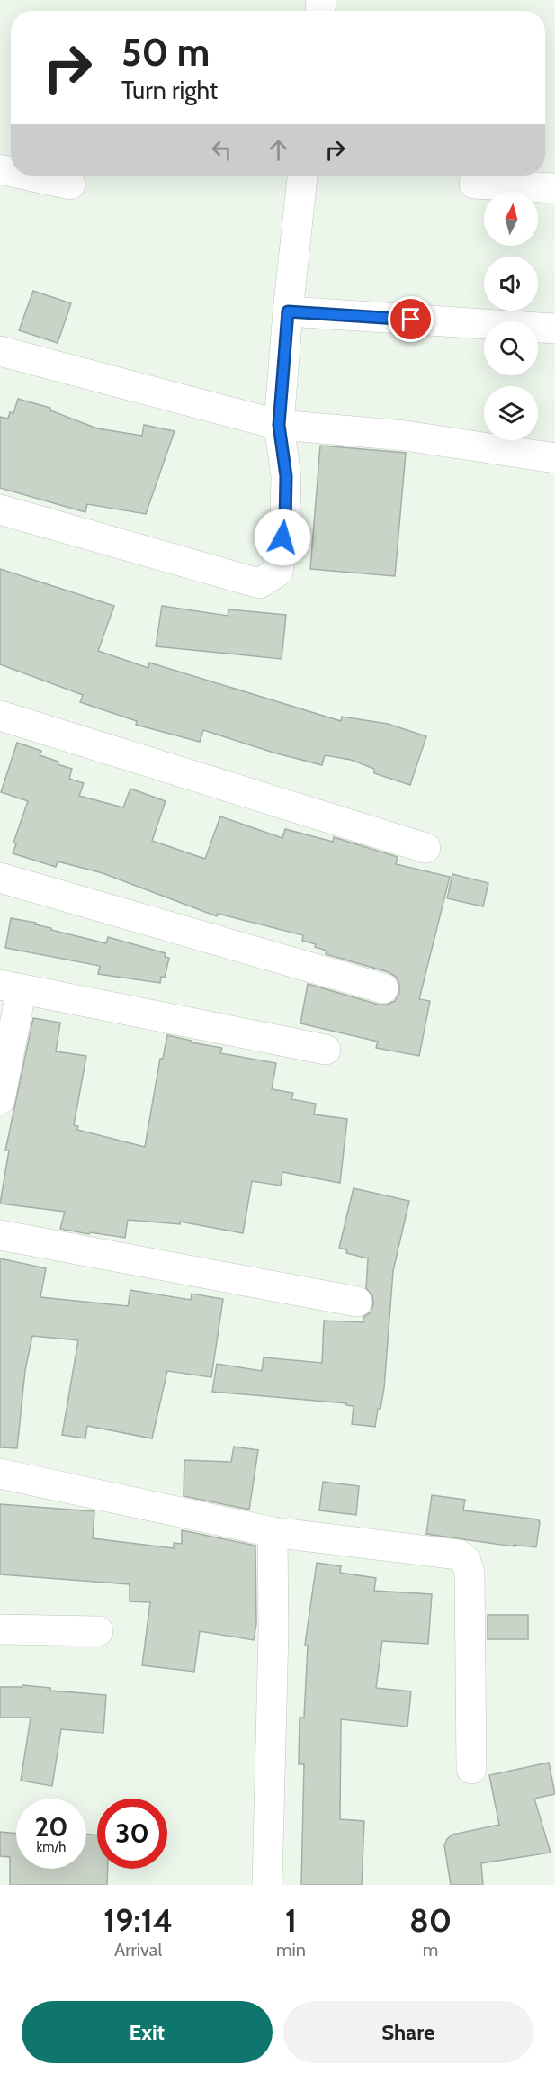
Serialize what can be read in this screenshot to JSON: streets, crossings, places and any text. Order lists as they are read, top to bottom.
{
  "north": "top",
  "page": {
    "turn": ["50 m", "Turn right"],
    "speed": "20 km/h",
    "limit": "30",
    "eta": [
      "19:14",
      "Arrival",
      "1",
      "min",
      "80",
      "m"
    ],
    "buttons": ["Exit", "Share"]
  }
}
